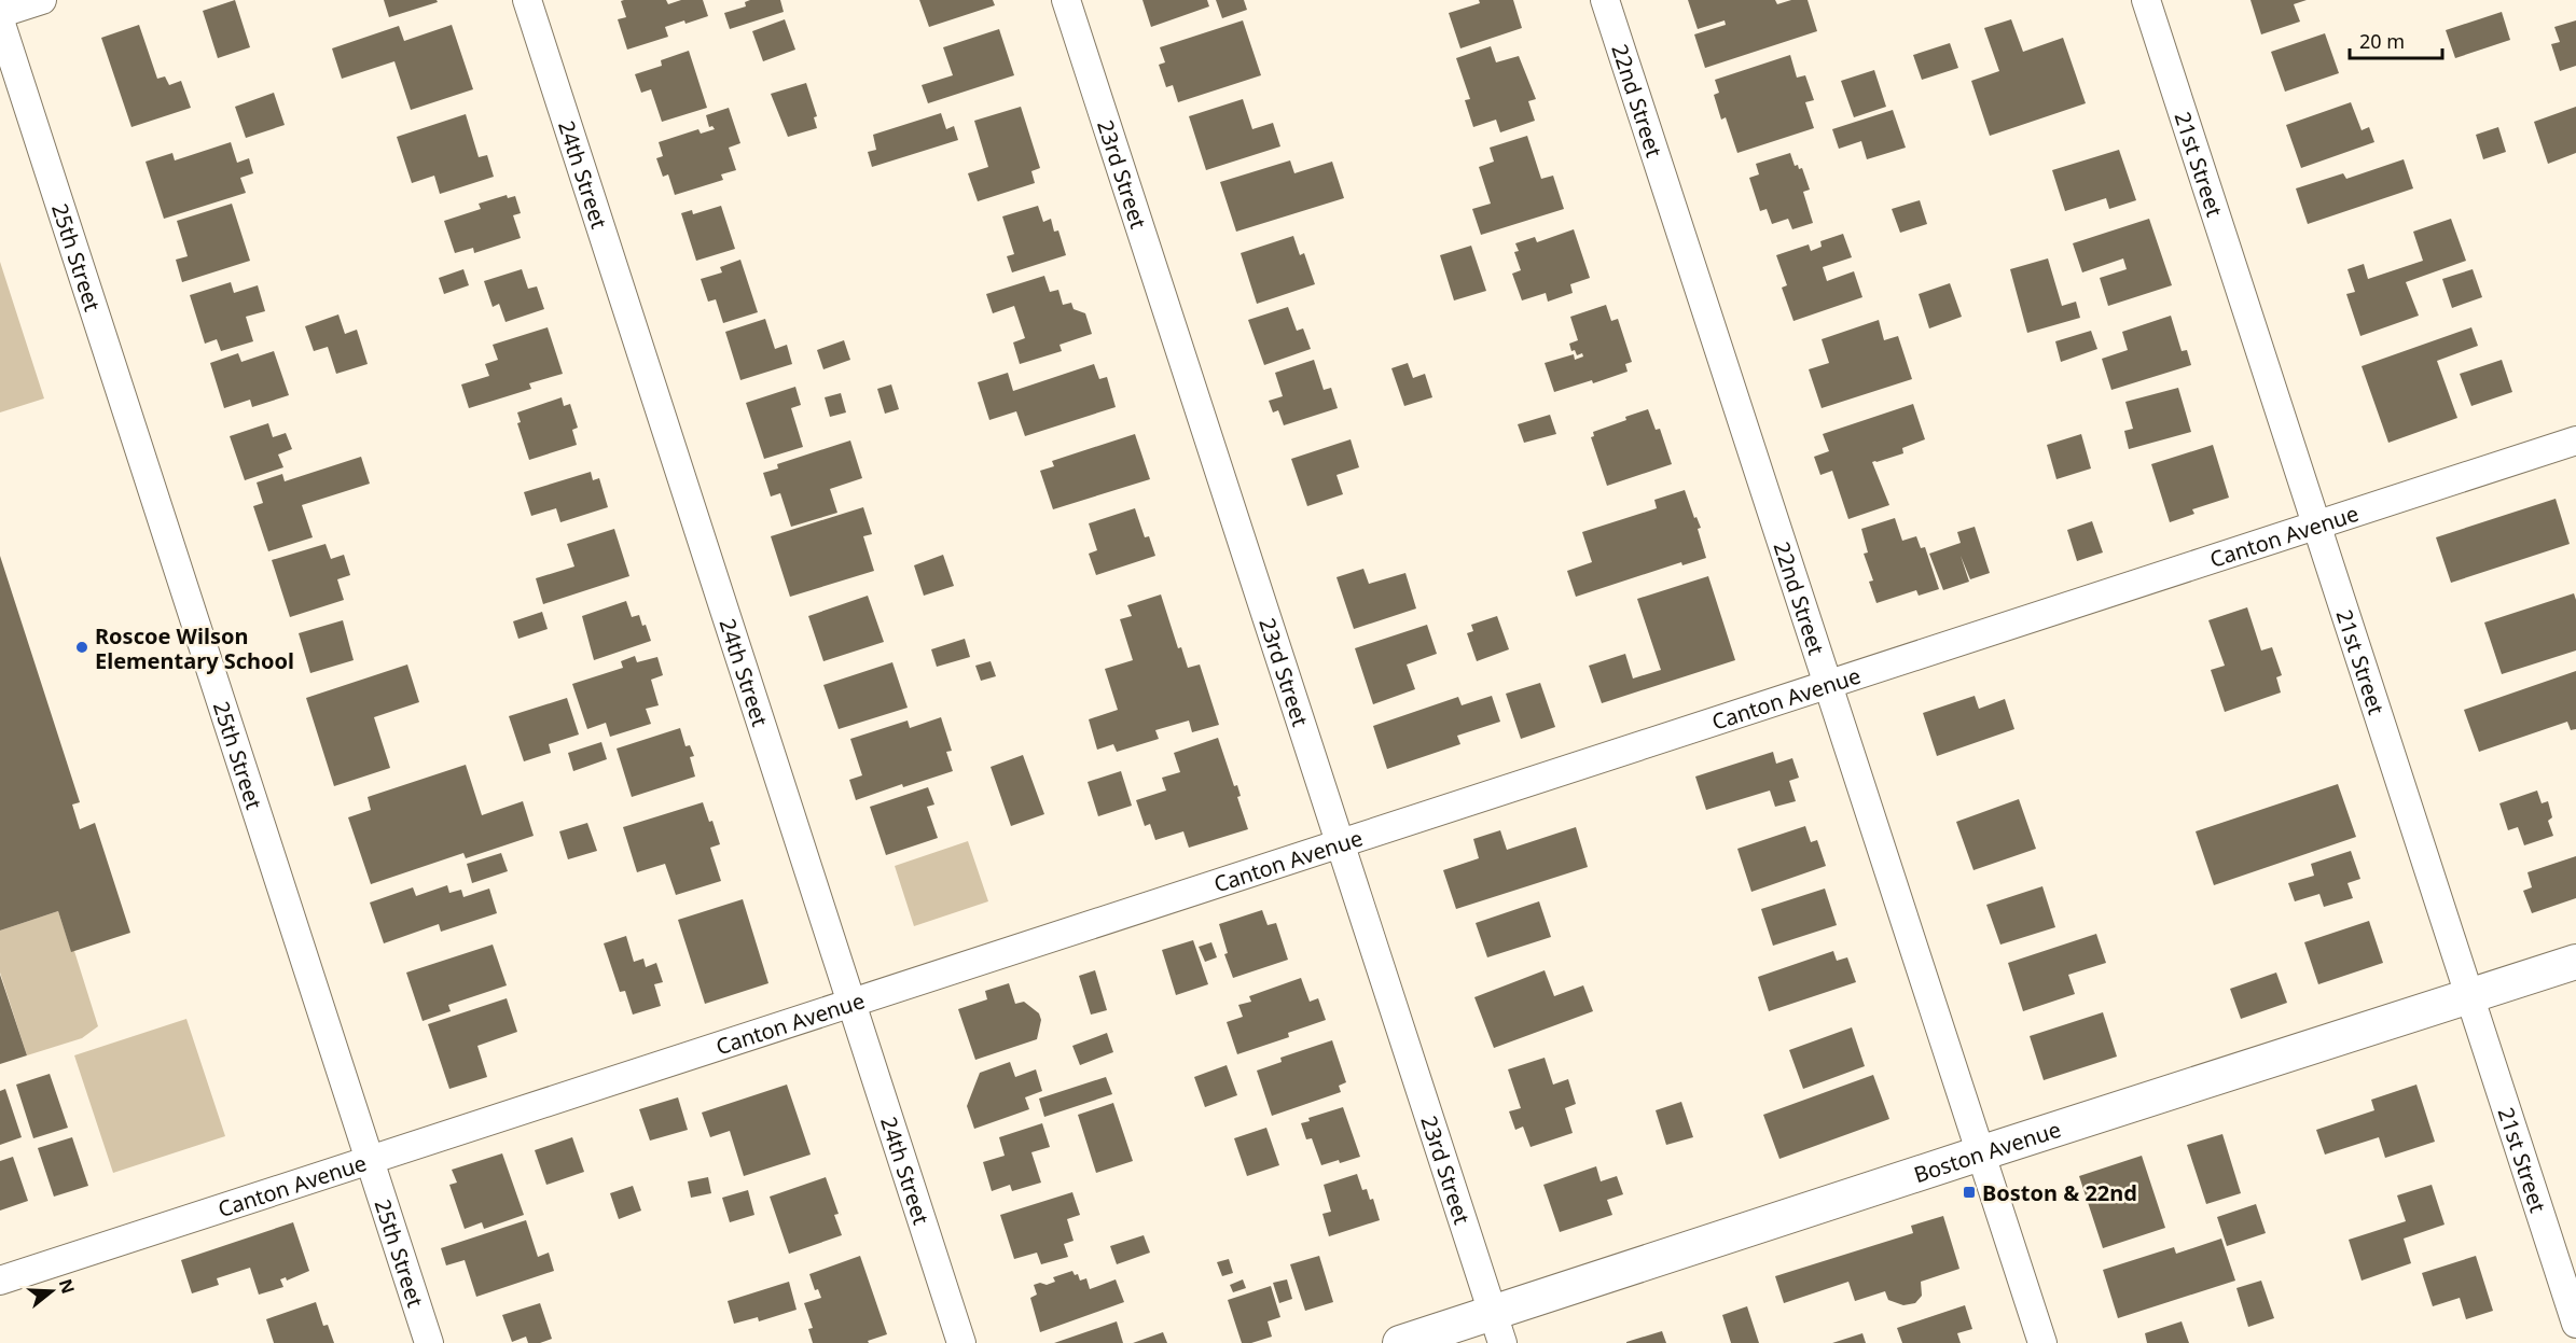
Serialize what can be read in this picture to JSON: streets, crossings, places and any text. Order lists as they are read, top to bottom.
{
  "streets": {
    "street": [
      "22nd Street",
      "21st Street",
      "24th Street",
      "23rd Street",
      "25th Street",
      "Canton Avenue",
      "Boston Avenue"
    ]
  },
  "crossings": [
    ["22nd Street", "Canton Avenue"],
    ["22nd Street", "Boston Avenue"],
    ["21st Street", "Canton Avenue"],
    ["21st Street", "Boston Avenue"],
    ["24th Street", "Canton Avenue"],
    ["23rd Street", "Canton Avenue"],
    ["23rd Street", "Boston Avenue"],
    ["25th Street", "Canton Avenue"]
  ],
  "places": {
    "other": ["Roscoe Wilson Elementary School"],
    "transit": ["Boston & 22nd"]
  },
  "scale_bar": "20 m",
  "north": "right"
}
